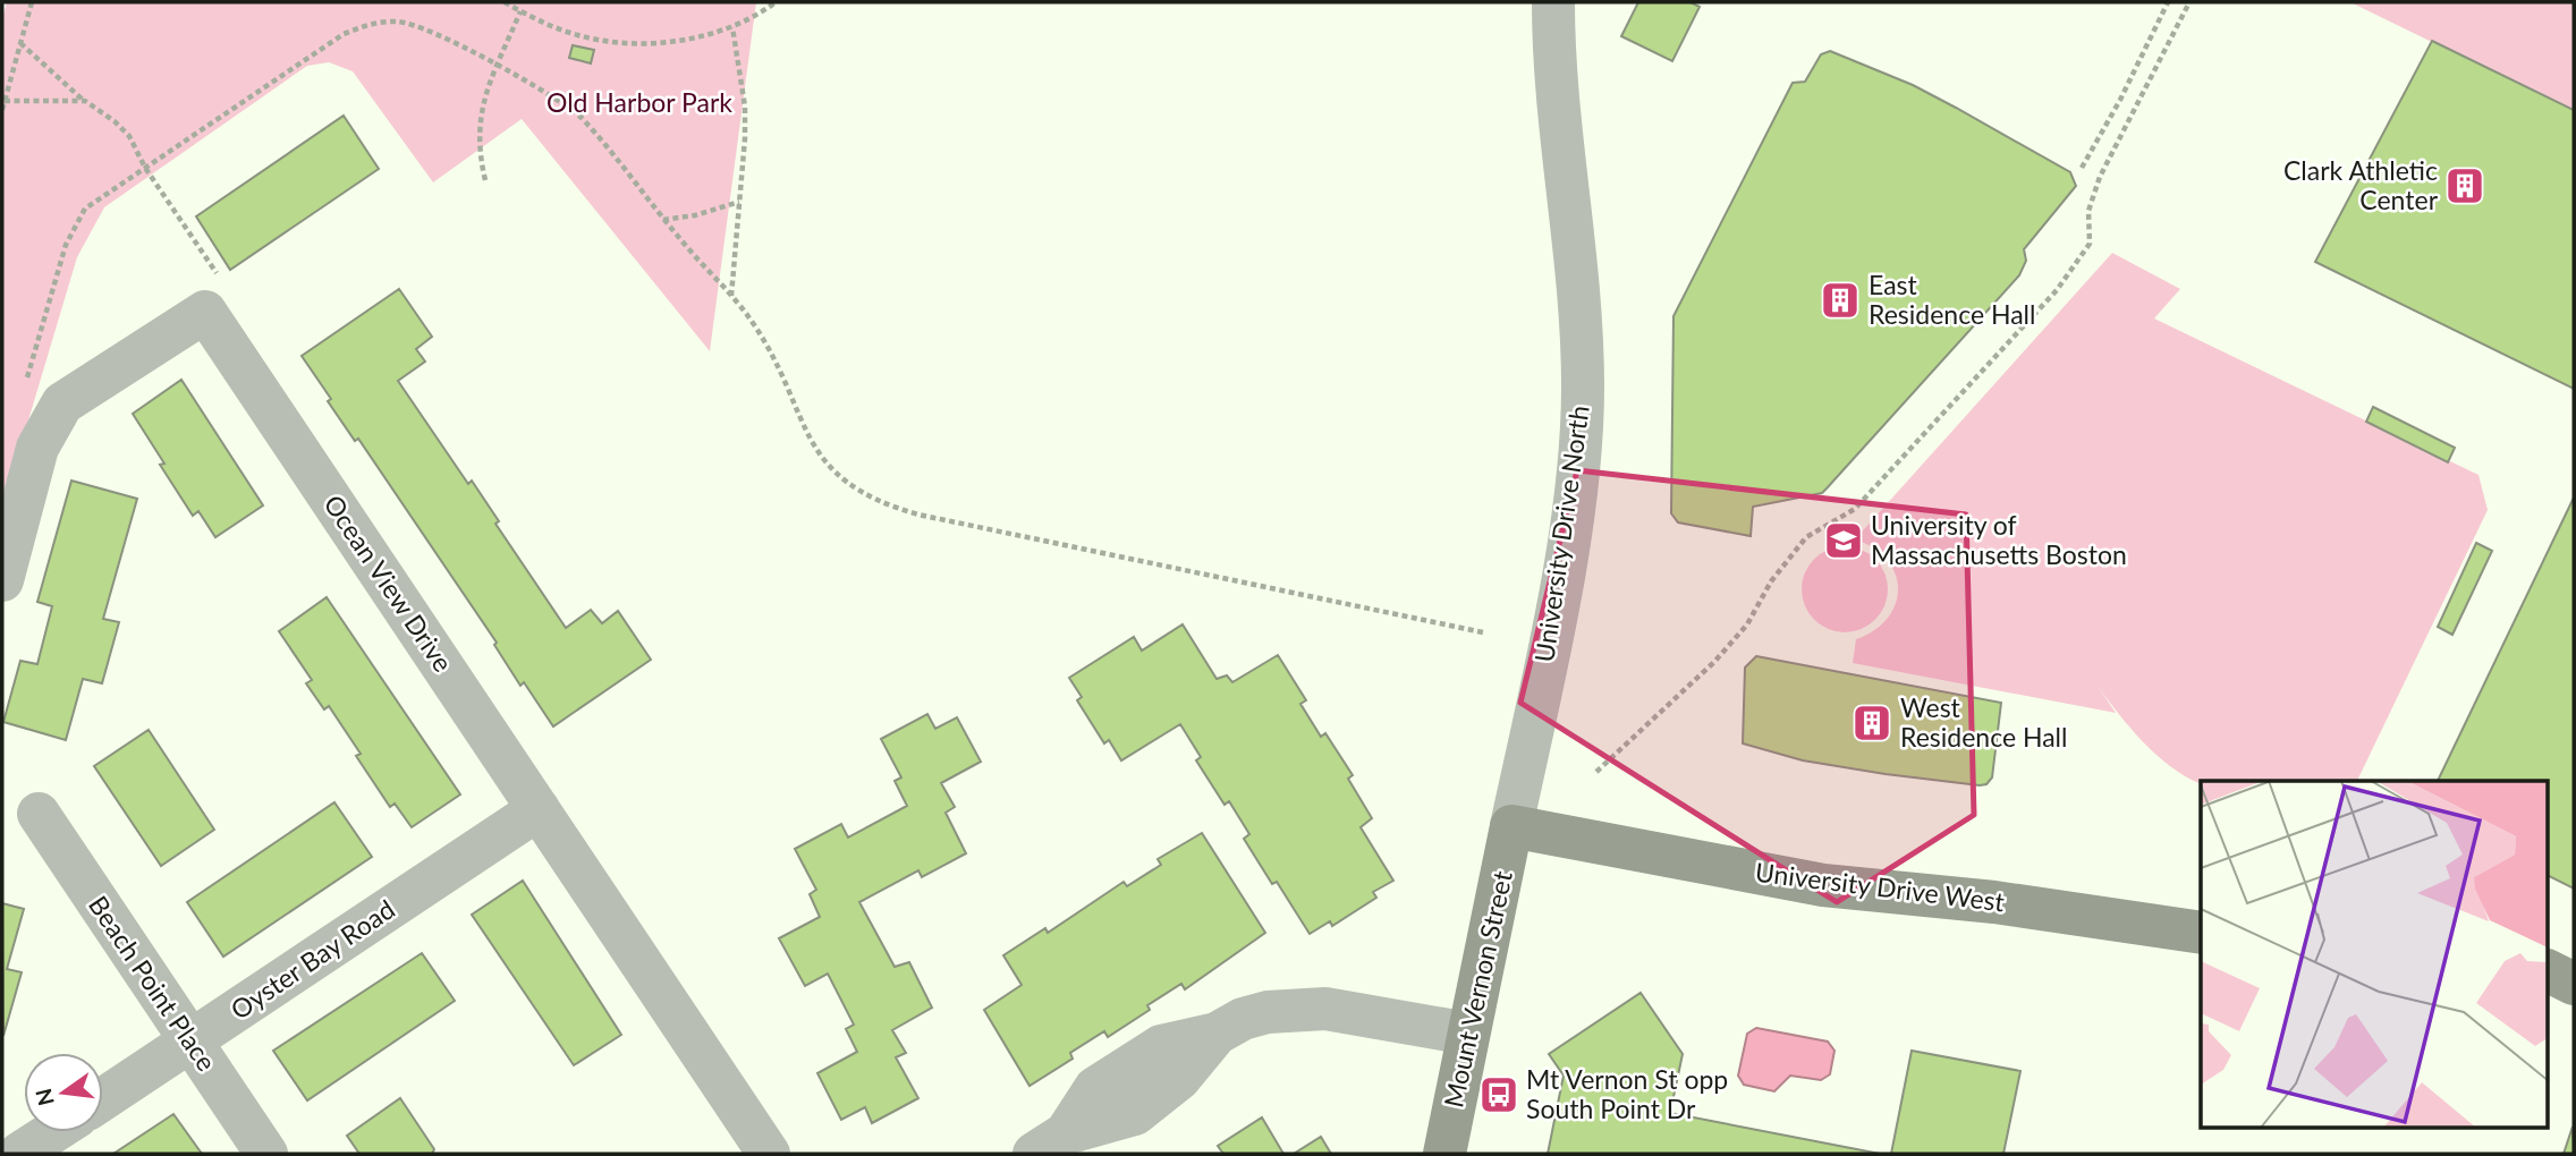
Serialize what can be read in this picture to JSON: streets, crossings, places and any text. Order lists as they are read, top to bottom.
{
  "streets": {
    "street": [
      "University Drive North",
      "Ocean View Drive",
      "University Drive West",
      "Oyster Bay Road",
      "Beach Point Place",
      "Mount Vernon Street"
    ]
  },
  "crossings": [
    ["University Drive North", "University Drive West"],
    ["University Drive North", "Mount Vernon Street"],
    ["Ocean View Drive", "Oyster Bay Road"],
    ["University Drive West", "Mount Vernon Street"],
    ["Oyster Bay Road", "Beach Point Place"]
  ],
  "parks": ["Old Harbor Park"],
  "places": {
    "building": ["Clark Athletic Center", "East Residence Hall", "West Residence Hall"],
    "school or university": ["University of Massachusetts Boston"],
    "bus stop": ["Mt Vernon St opp South Point Dr"]
  },
  "north": "left"
}
